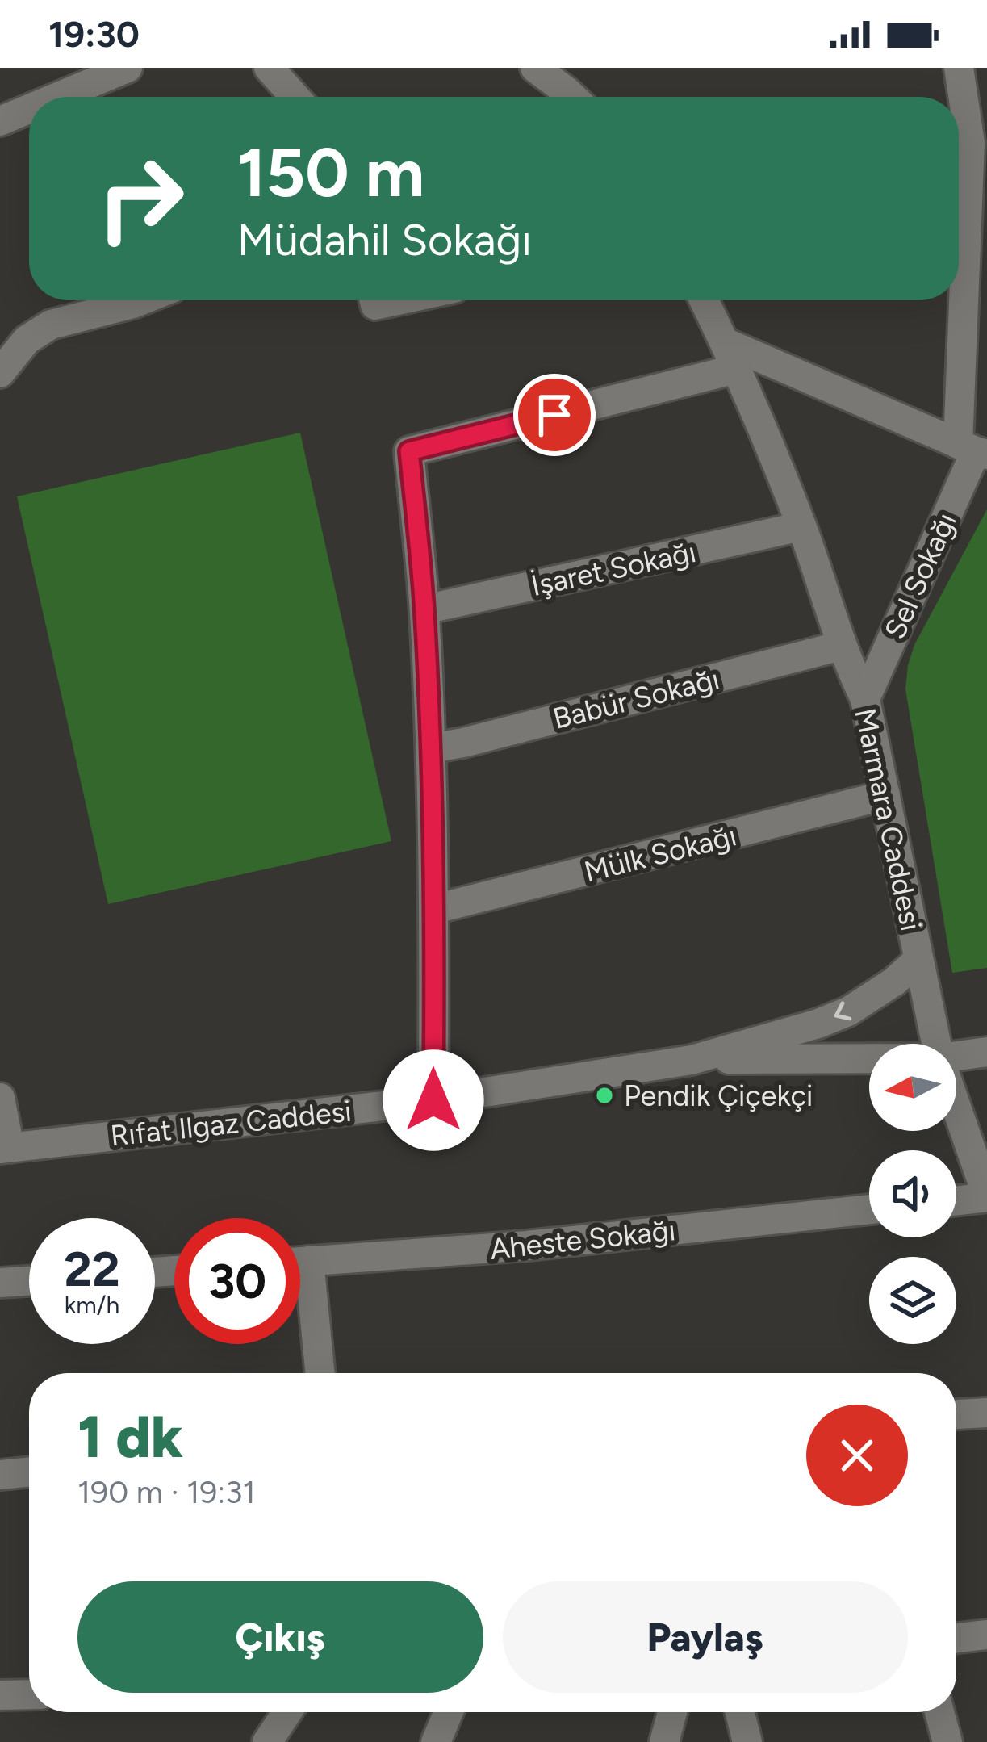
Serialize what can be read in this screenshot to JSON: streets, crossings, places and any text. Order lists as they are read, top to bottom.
{
  "streets": {
    "street": [
      "İşaret Sokağı",
      "Sel Sokağı",
      "Babür Sokağı",
      "Marmara Caddesi",
      "Mülk Sokağı",
      "Rıfat Ilgaz Caddesi",
      "Aheste Sokağı"
    ]
  },
  "crossings": [
    ["İşaret Sokağı", "Marmara Caddesi"],
    ["Sel Sokağı", "Marmara Caddesi"],
    ["Babür Sokağı", "Marmara Caddesi"],
    ["Marmara Caddesi", "Mülk Sokağı"],
    ["Marmara Caddesi", "Rıfat Ilgaz Caddesi"]
  ],
  "places": ["Pendik Çiçekçi"],
  "north": "left",
  "page": {
    "status": "19:30",
    "turn": ["150 m", "Müdahil Sokağı"],
    "speed": "22 km/h",
    "limit": "30",
    "heading": ["1 dk", "190 m · 19:31"],
    "buttons": ["Çıkış", "Paylaş"]
  }
}
